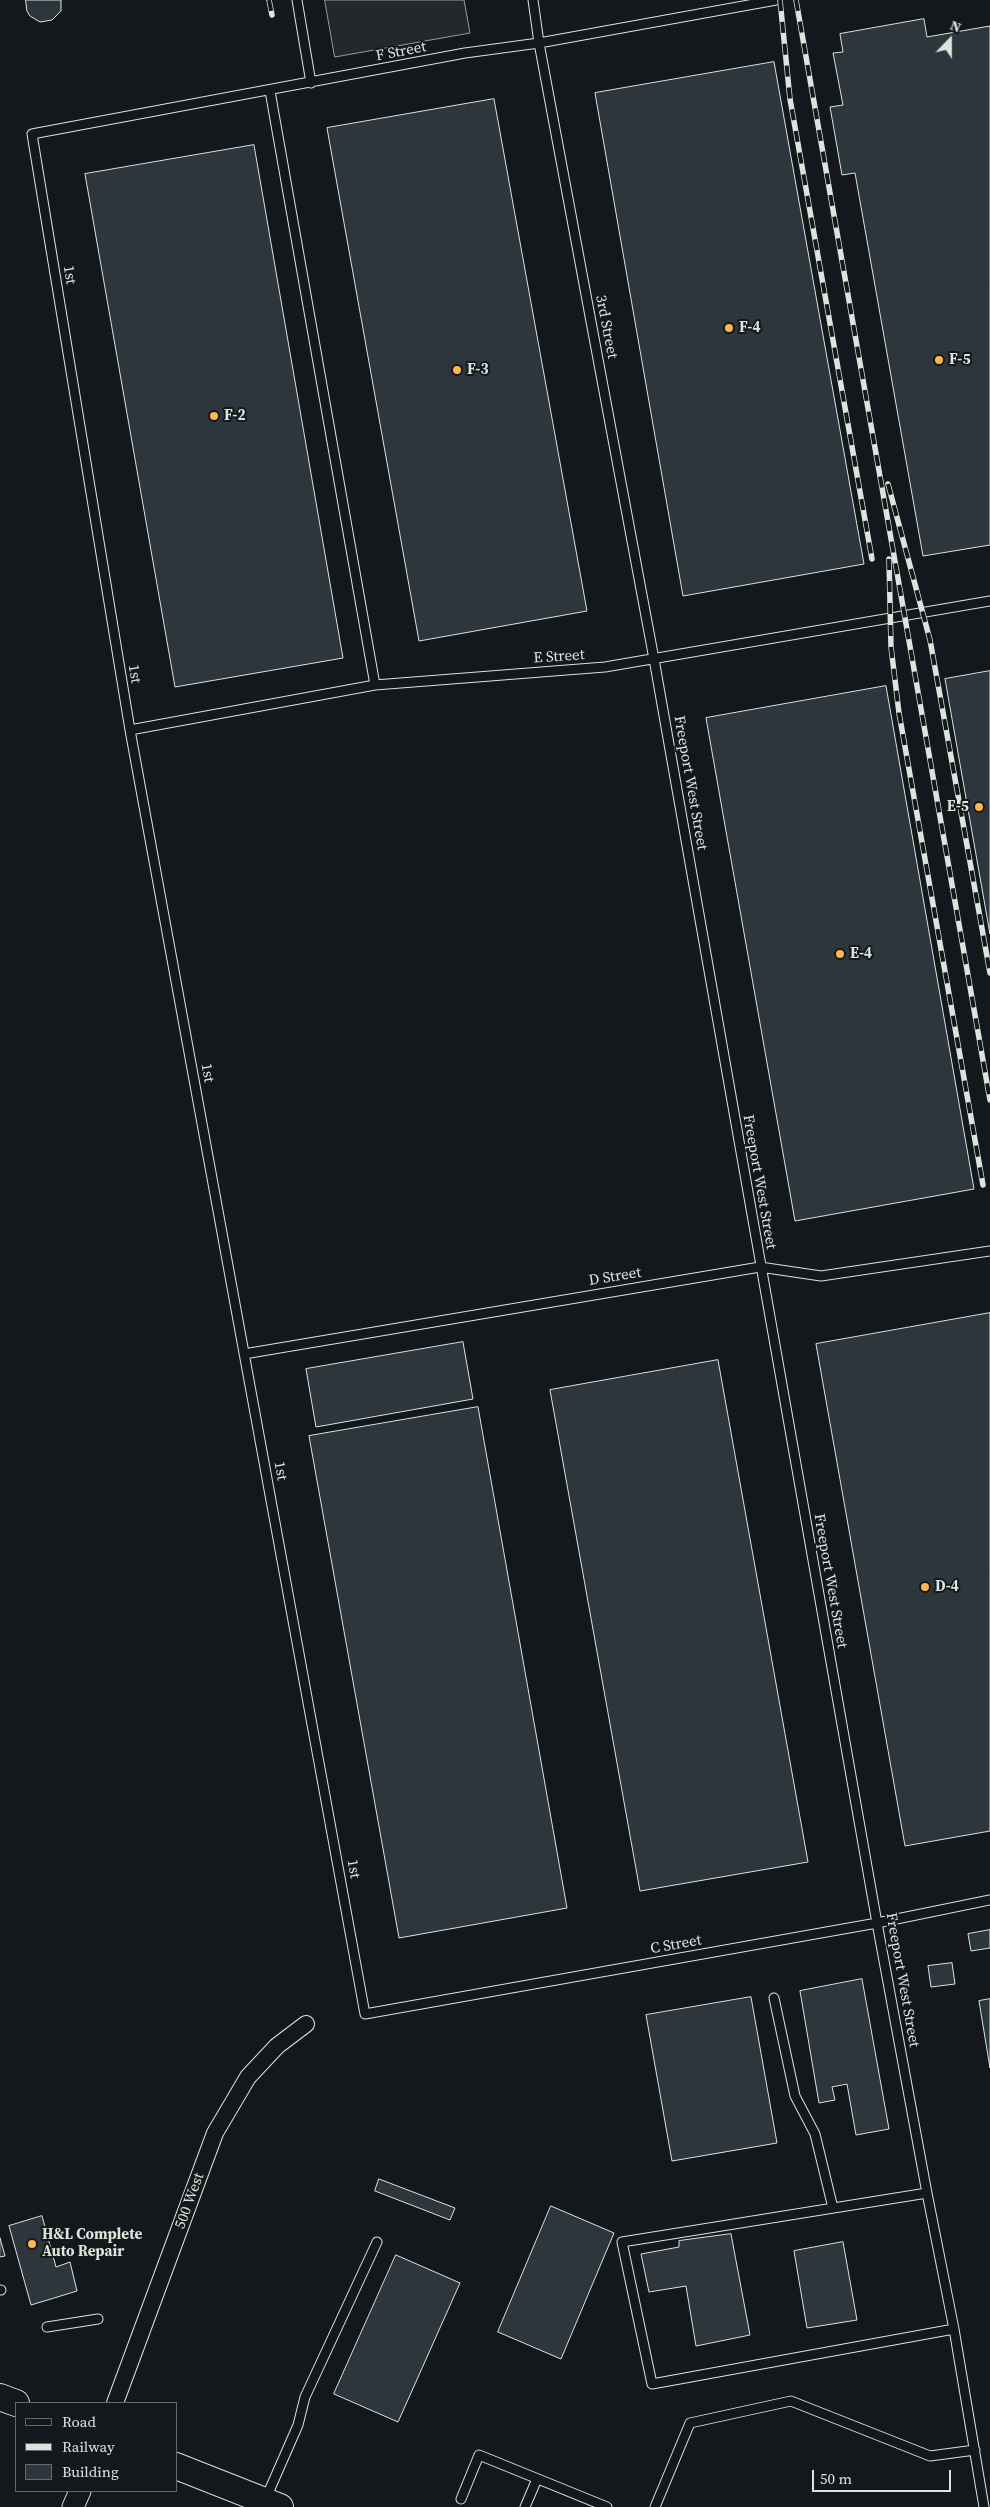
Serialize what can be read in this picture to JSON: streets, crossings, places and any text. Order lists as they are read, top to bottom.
{
  "streets": {
    "street": ["500 West"],
    "lane": [
      "F Street",
      "1st",
      "3rd Street",
      "E Street",
      "Freeport West Street",
      "D Street",
      "C Street"
    ]
  },
  "crossings": [
    ["F Street", "1st"],
    ["F Street", "3rd Street"],
    ["1st", "E Street"],
    ["1st", "D Street"],
    ["1st", "C Street"],
    ["3rd Street", "E Street"],
    ["3rd Street", "Freeport West Street"],
    ["E Street", "Freeport West Street"],
    ["Freeport West Street", "D Street"],
    ["Freeport West Street", "C Street"]
  ],
  "places": [
    "F-4",
    "F-5",
    "F-3",
    "F-2",
    "E-5",
    "E-4",
    "D-4",
    "H&L Complete Auto Repair"
  ],
  "legend": ["Road", "Railway", "Building"],
  "scale_bar": "50 m",
  "north": "top"
}
